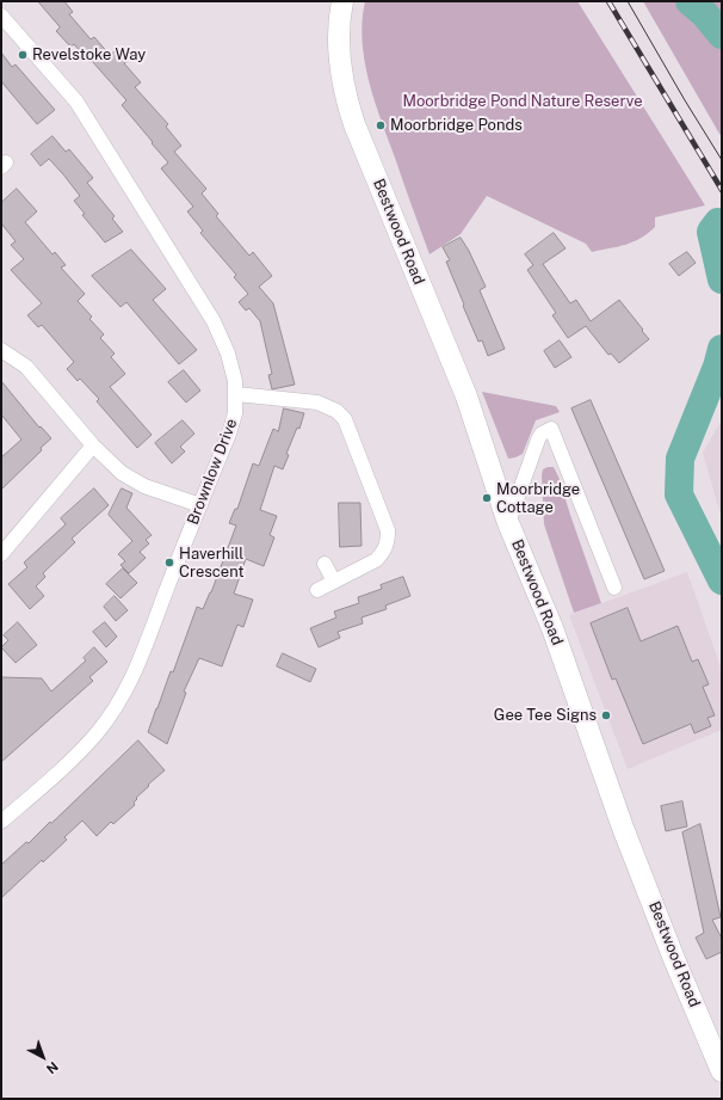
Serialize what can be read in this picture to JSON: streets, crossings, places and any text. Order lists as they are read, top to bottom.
{
  "streets": {
    "main road": ["Bestwood Road"],
    "street": ["Brownlow Drive"]
  },
  "parks": ["Moorbridge Pond Nature Reserve"],
  "places": [
    "Revelstoke Way",
    "Moorbridge Ponds",
    "Moorbridge Cottage",
    "Haverhill Crescent",
    "Gee Tee Signs"
  ],
  "north": "bottom right"
}
